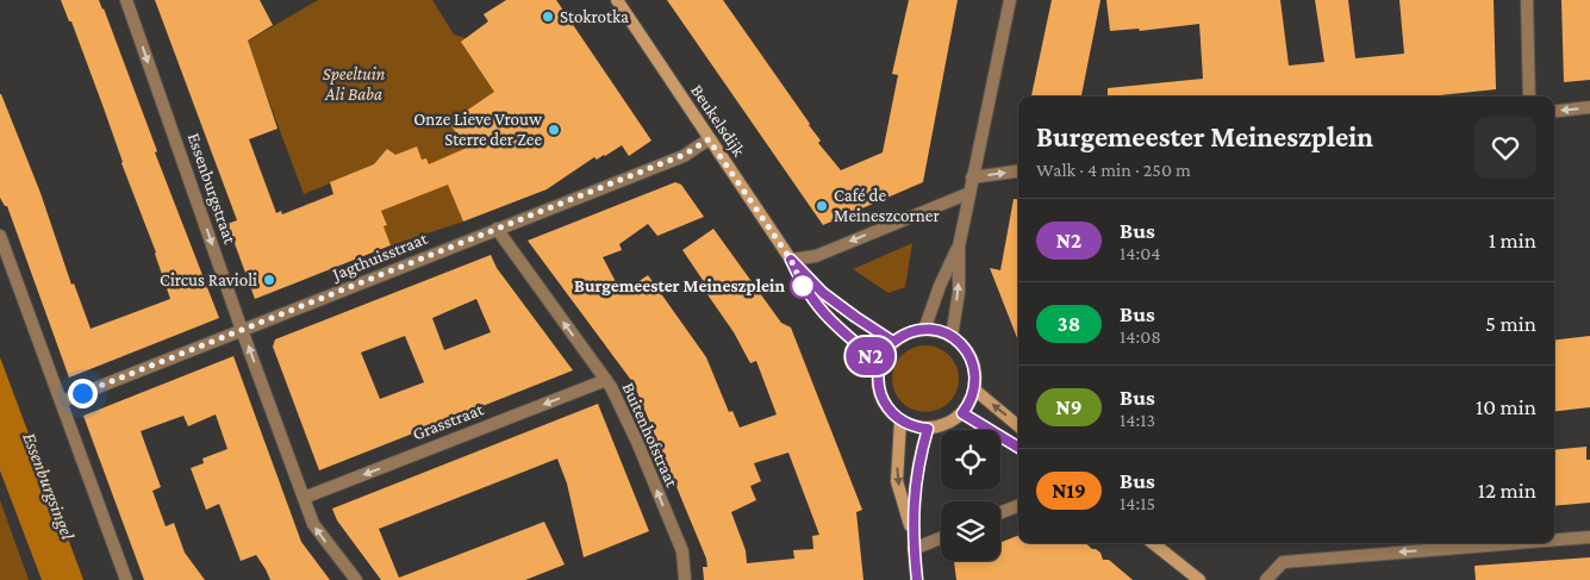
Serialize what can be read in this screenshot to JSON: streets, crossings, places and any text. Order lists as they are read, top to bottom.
{
  "streets": {
    "main road": ["Beukelsdijk"],
    "street": [
      "Essenburgstraat",
      "Jagthuisstraat",
      "Grasstraat",
      "Buitenhofstraat"
    ]
  },
  "crossings": [
    ["Beukelsdijk", "Jagthuisstraat"],
    ["Essenburgstraat", "Jagthuisstraat"],
    ["Essenburgstraat", "Grasstraat"],
    ["Jagthuisstraat", "Buitenhofstraat"],
    ["Grasstraat", "Buitenhofstraat"]
  ],
  "one_way": ["Grasstraat", "Buitenhofstraat"],
  "water": ["Essenburgsingel"],
  "parks": ["Speeltuin Ali Baba"],
  "places": [
    "Stokrotka",
    "Onze Lieve Vrouw Sterre der Zee",
    "Café de Meineszcorner",
    "Circus Ravioli",
    "Burgemeester Meineszplein"
  ],
  "lines": ["bus line N2"],
  "page": {
    "on_map": "N2",
    "heading": ["Burgemeester Meineszplein", "Walk · 4 min · 250 m"],
    "list": [
      {
        "mark": "N2",
        "name": "Bus",
        "note": "14:04",
        "value": "1 min"
      },
      {
        "mark": "38",
        "name": "Bus",
        "note": "14:08",
        "value": "5 min"
      },
      {
        "mark": "N9",
        "name": "Bus",
        "note": "14:13",
        "value": "10 min"
      },
      {
        "mark": "N19",
        "name": "Bus",
        "note": "14:15",
        "value": "12 min"
      }
    ]
  }
}
